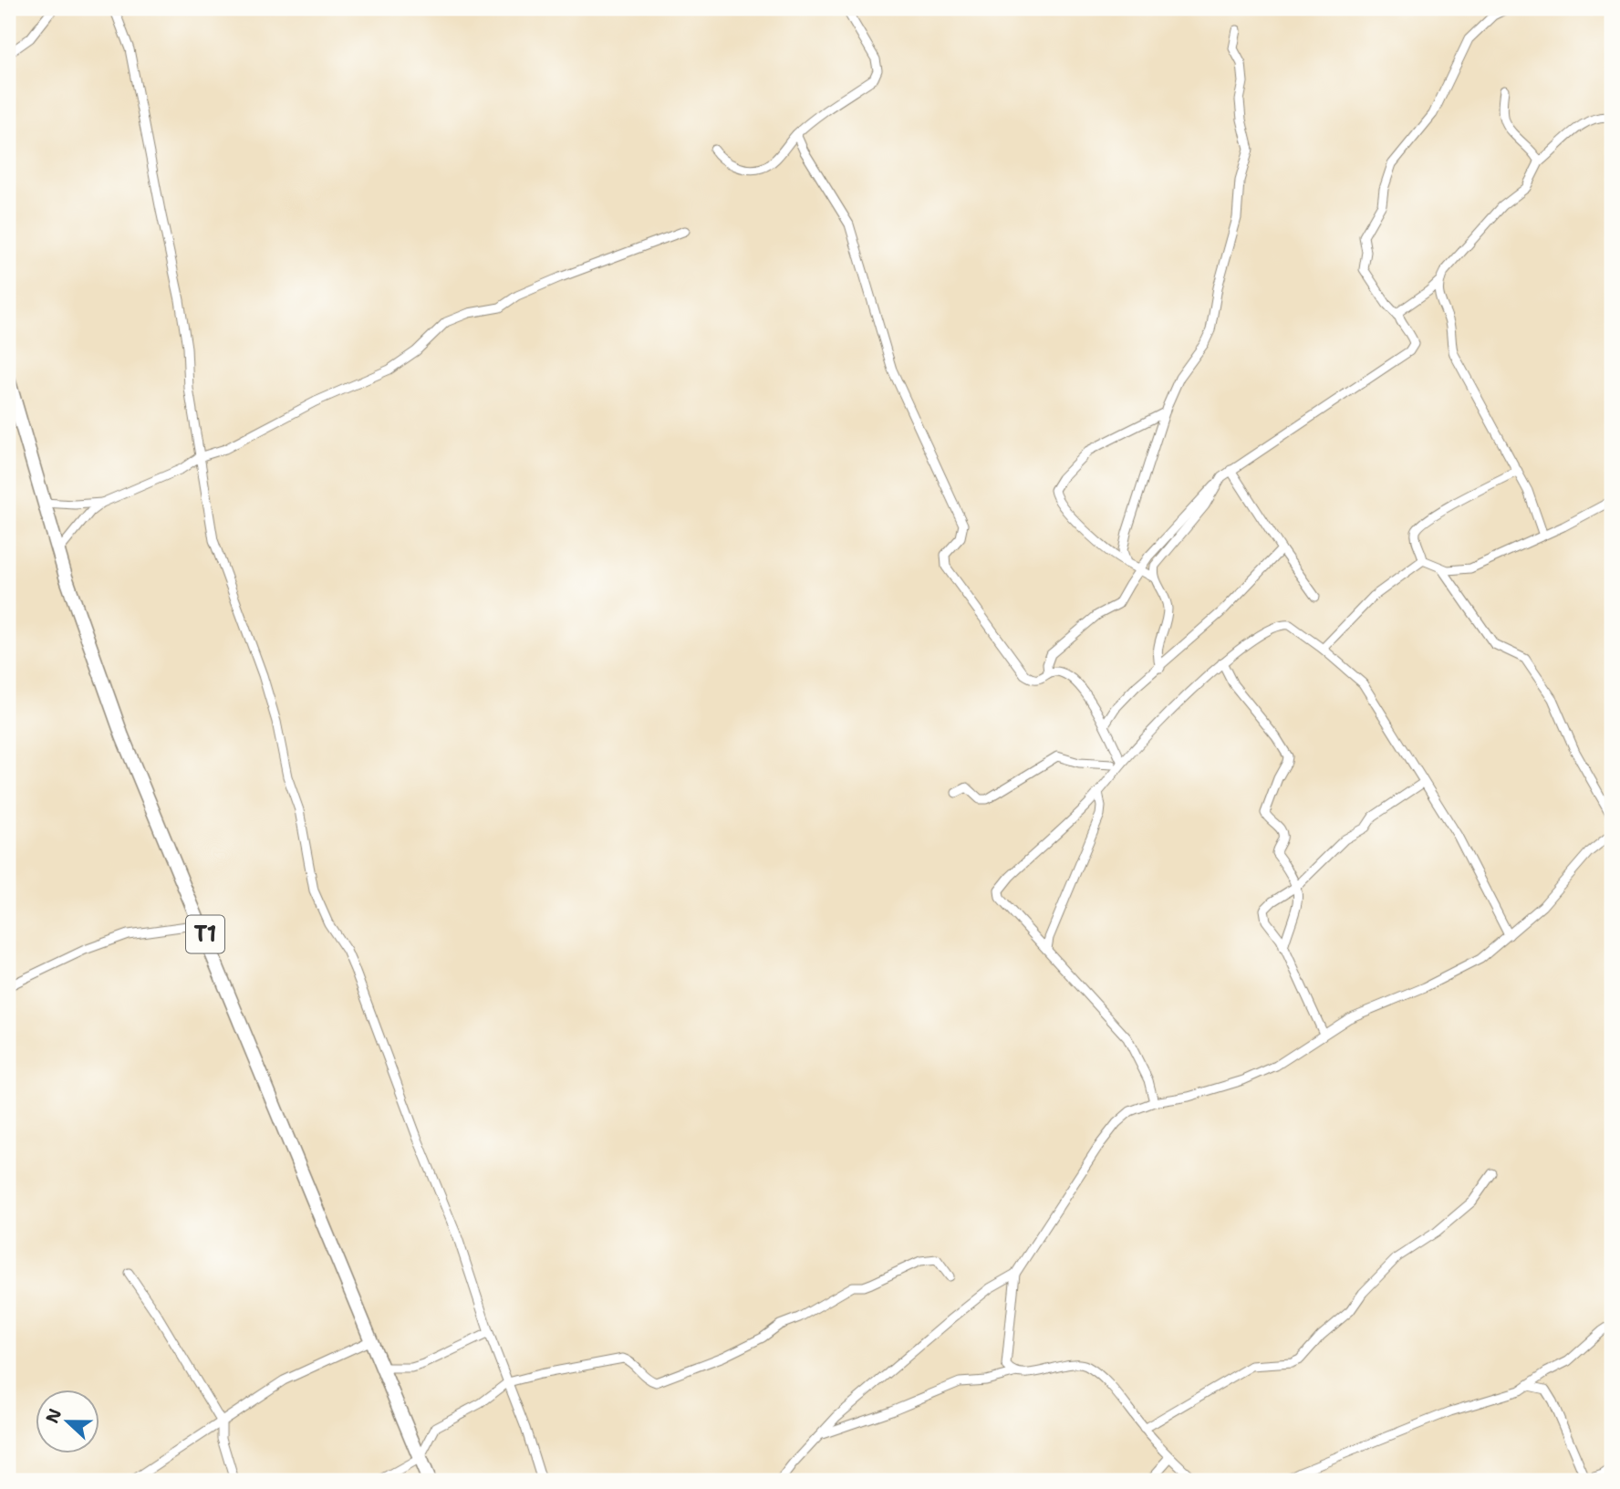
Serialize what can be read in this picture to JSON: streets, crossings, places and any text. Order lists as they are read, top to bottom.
{
  "streets": {
    "highway": ["T1"]
  },
  "north": "left"
}
